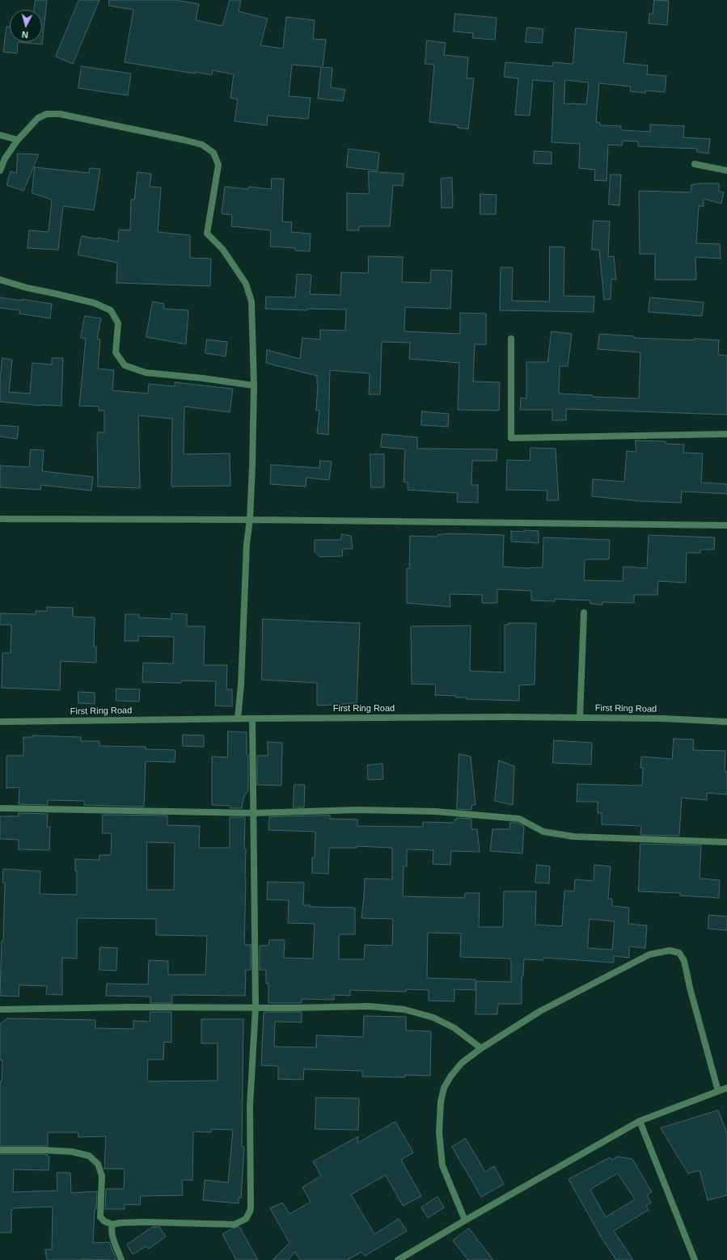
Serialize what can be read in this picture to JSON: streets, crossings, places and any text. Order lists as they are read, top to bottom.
{
  "streets": {
    "street": ["First Ring Road"]
  },
  "north": "bottom"
}
